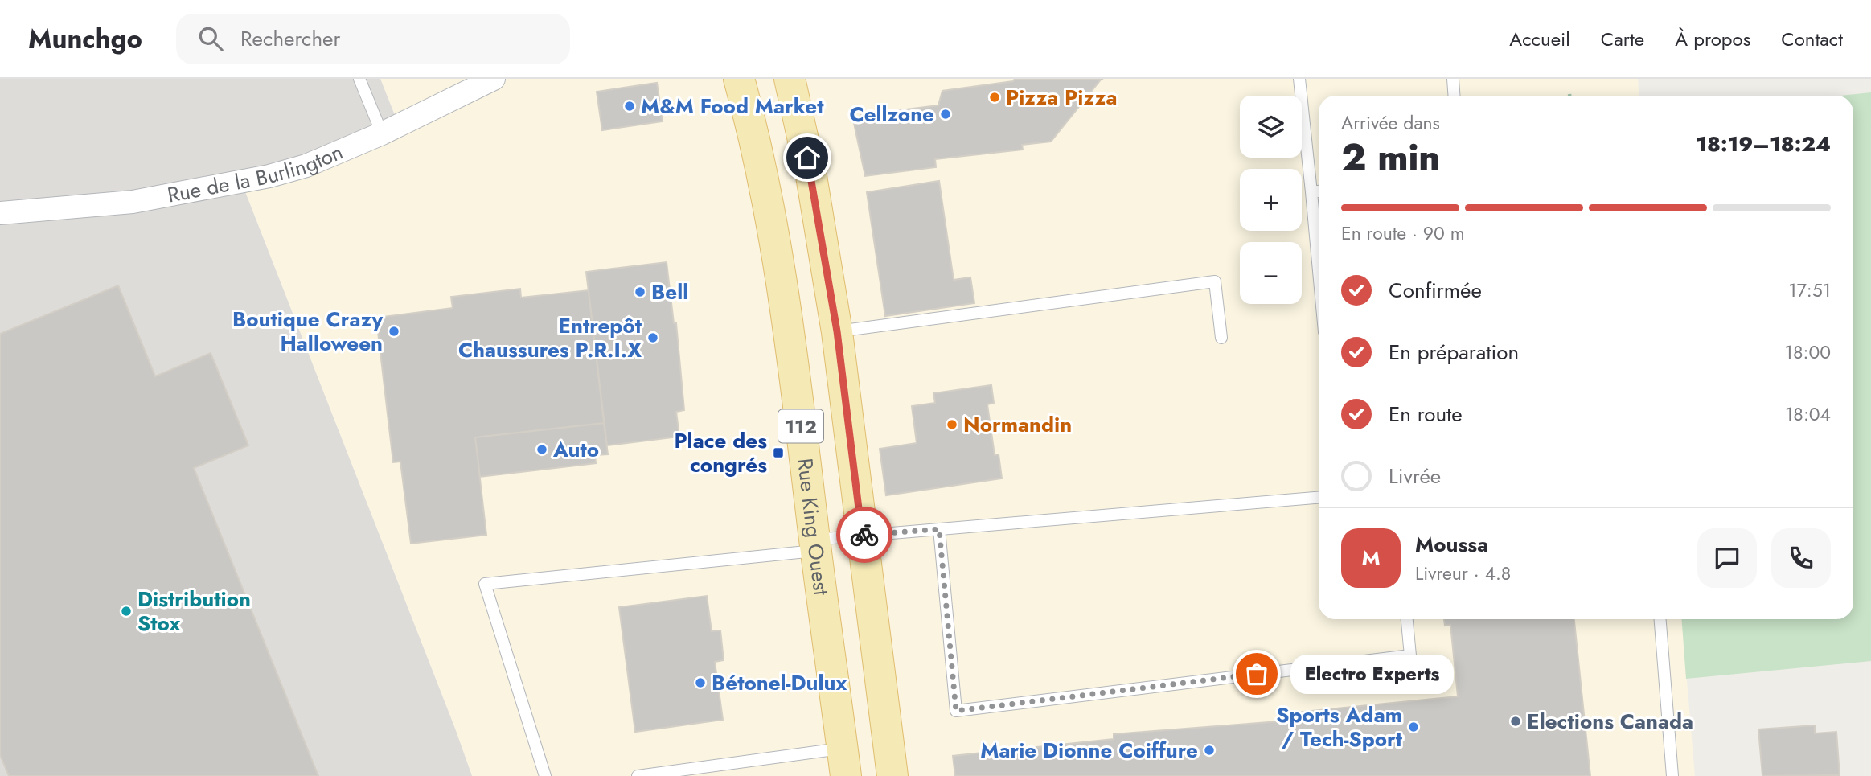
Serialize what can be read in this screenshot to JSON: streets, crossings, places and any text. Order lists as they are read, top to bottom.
{
  "streets": {
    "main road": ["112", "Rue King Ouest"],
    "street": ["Rue de la Burlington"]
  },
  "places": {
    "other": [
      "Pizza Pizza",
      "M&M Food Market",
      "Cellzone",
      "Bell",
      "Boutique Crazy Halloween",
      "Entrepôt Chaussures P.R.I.X",
      "Normandin",
      "Auto",
      "Distribution Stox",
      "Electro Experts",
      "Bétonel-Dulux",
      "Elections Canada",
      "Sports Adam / Tech-Sport",
      "Marie Dionne Coiffure"
    ],
    "transit": ["Place des congrés"]
  },
  "page": {
    "header": "Munchgo",
    "search": "Rechercher",
    "nav": [
      "Accueil",
      "Carte",
      "À propos",
      "Contact"
    ],
    "map_buttons": ["+", "−"],
    "heading": ["2 min", "Arrivée dans", "18:19–18:24"],
    "panel": ["Moussa", "Livreur · 4.8"],
    "bar": "En route · 90 m",
    "list": [
      ["Confirmée", "17:51"],
      ["En préparation", "18:00"],
      ["En route", "18:04"],
      "Livrée"
    ],
    "round": "M",
    "bubble": "Electro Experts"
  }
}
